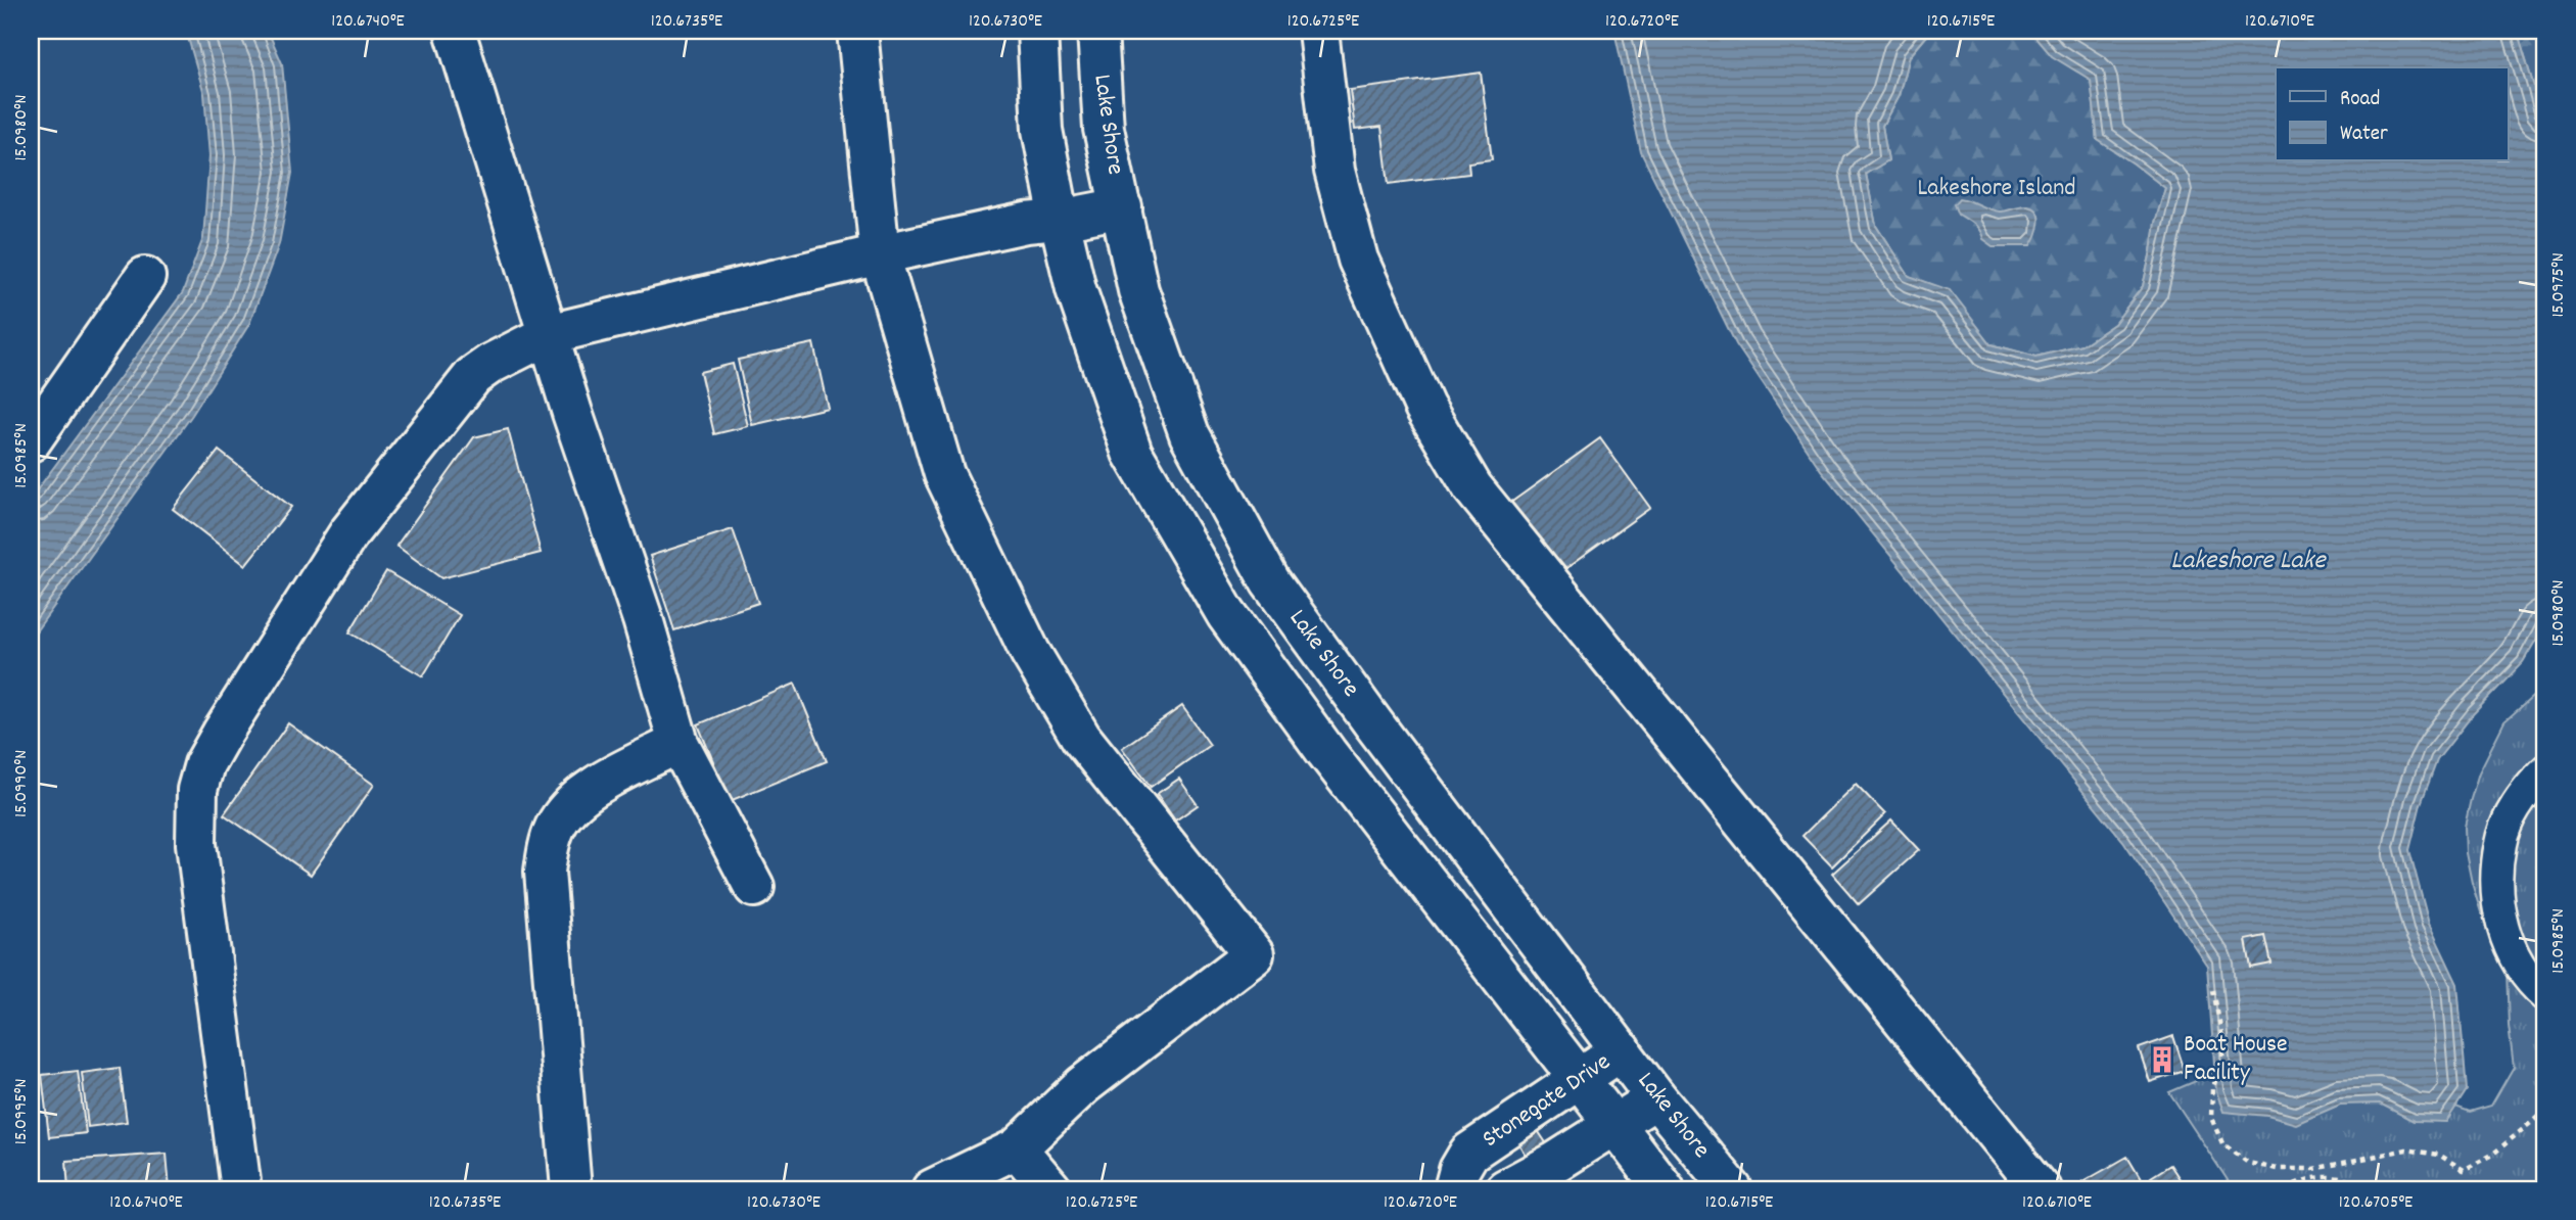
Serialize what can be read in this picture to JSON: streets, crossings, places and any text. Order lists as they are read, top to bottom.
{
  "streets": {
    "street": ["Lake Shore", "Stonegate Drive"]
  },
  "crossings": [
    ["Lake Shore", "Stonegate Drive"]
  ],
  "water": ["Lakeshore Lake"],
  "parks": ["Lakeshore Island"],
  "places": {
    "building": ["Boat House Facility"]
  },
  "legend": ["Road", "Water"],
  "coordinates": [
    "120.6740°E",
    "120.6735°E",
    "120.6730°E",
    "120.6725°E",
    "120.6720°E",
    "120.6715°E",
    "120.6710°E",
    "15.0980°N",
    "15.0975°N",
    "15.0985°N",
    "15.0990°N",
    "15.0995°N",
    "120.6705°E"
  ]
}
